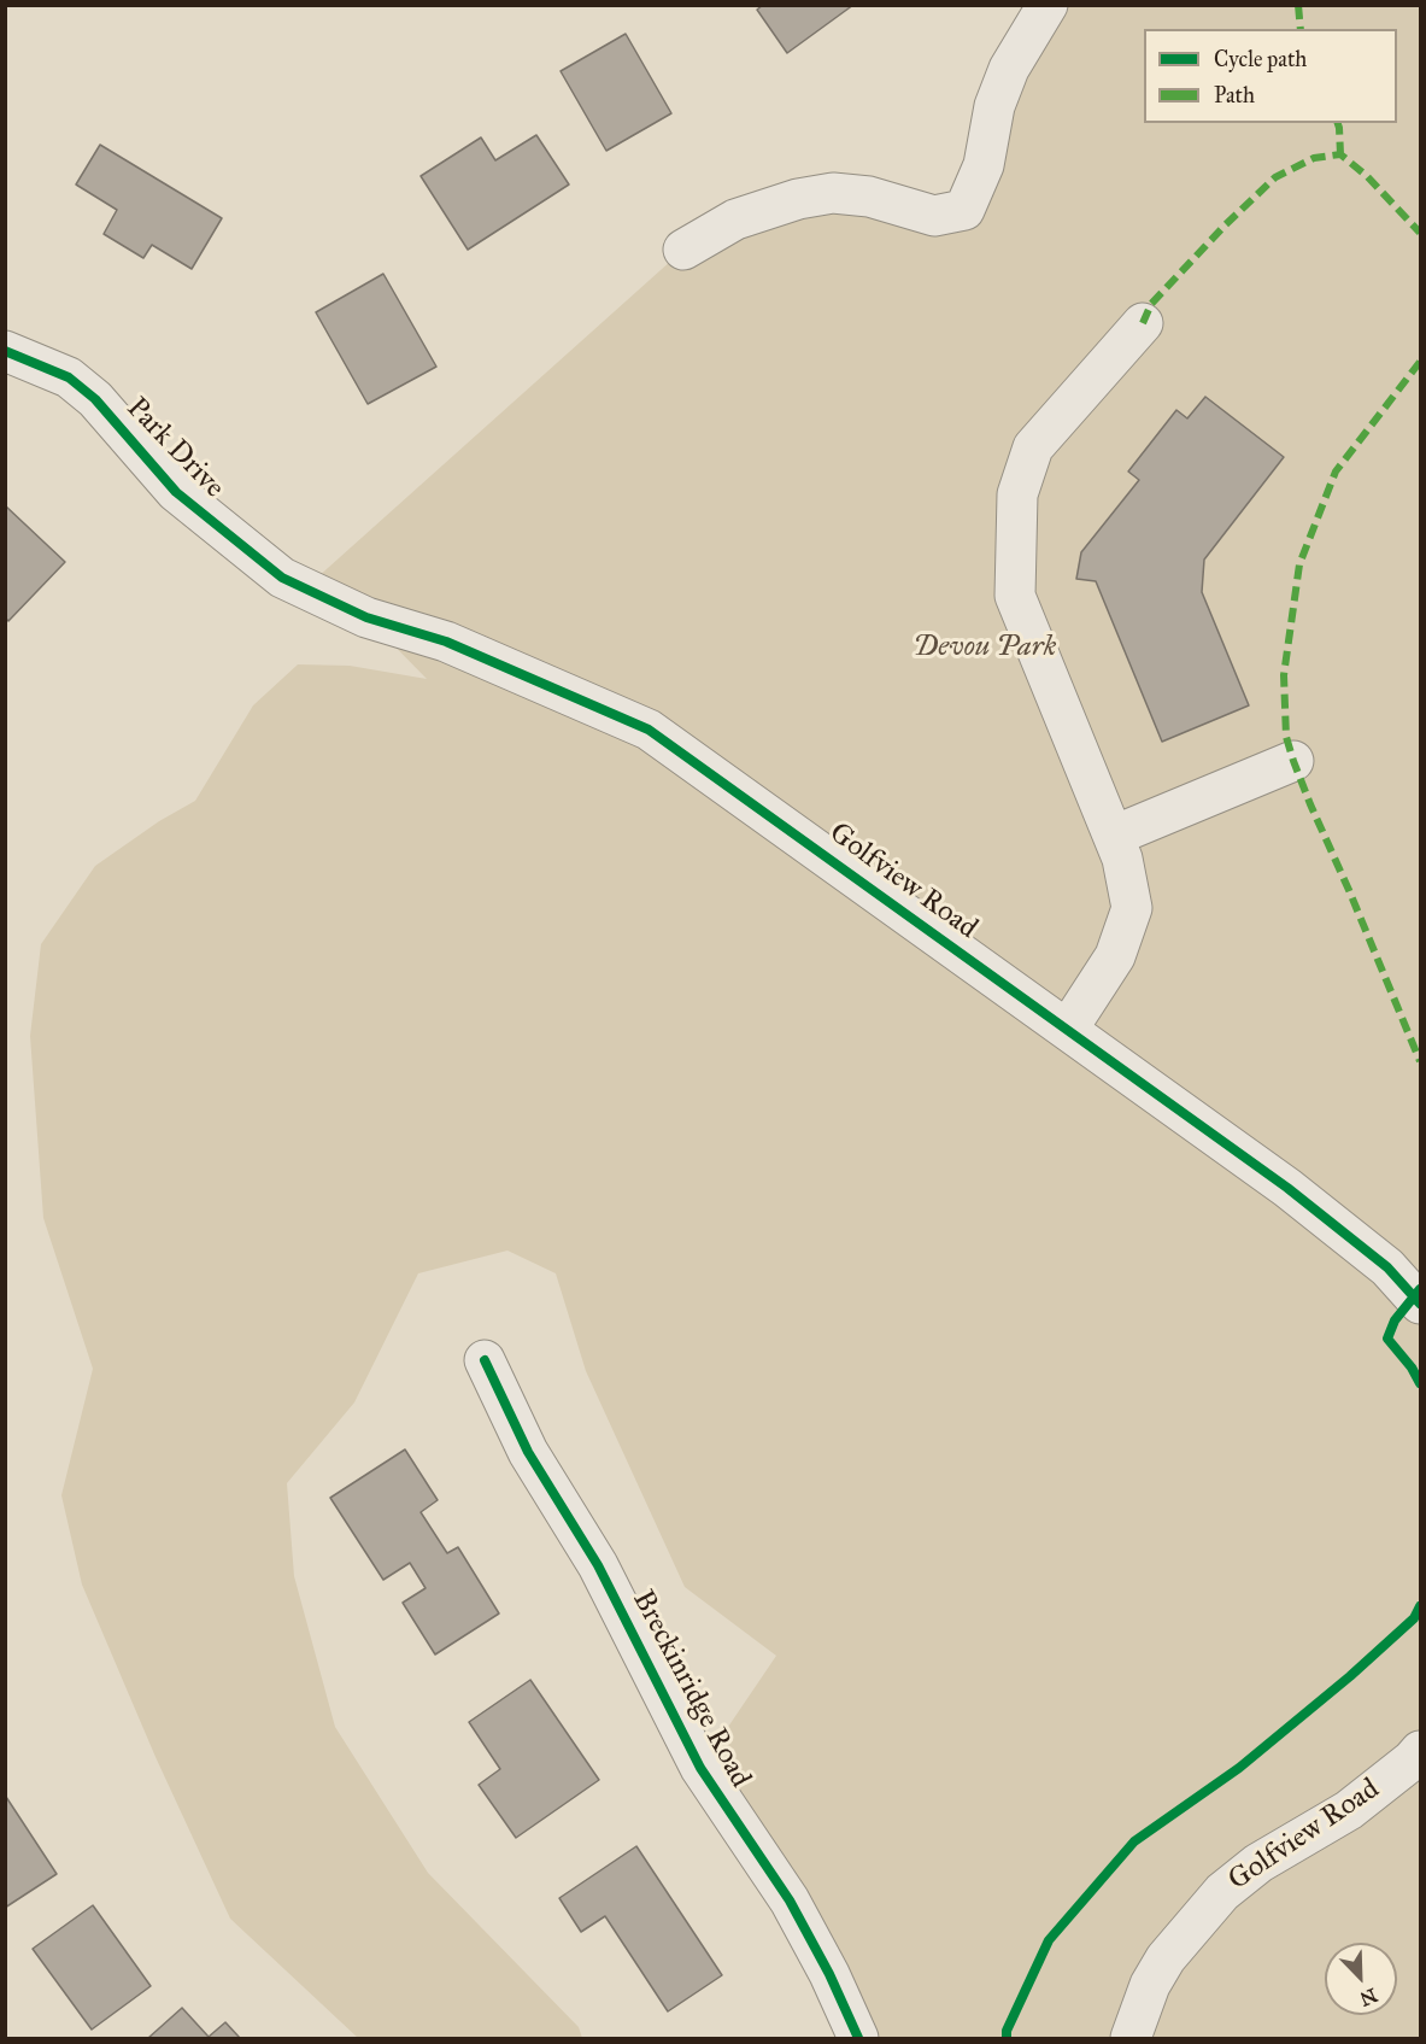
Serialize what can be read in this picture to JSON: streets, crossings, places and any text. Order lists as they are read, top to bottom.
{
  "streets": {
    "street": ["Park Drive", "Golfview Road", "Breckinridge Road"]
  },
  "crossings": [
    ["Park Drive", "Golfview Road"]
  ],
  "parks": ["Devou Park"],
  "legend": ["Cycle path", "Path"],
  "north": "bottom right"
}
